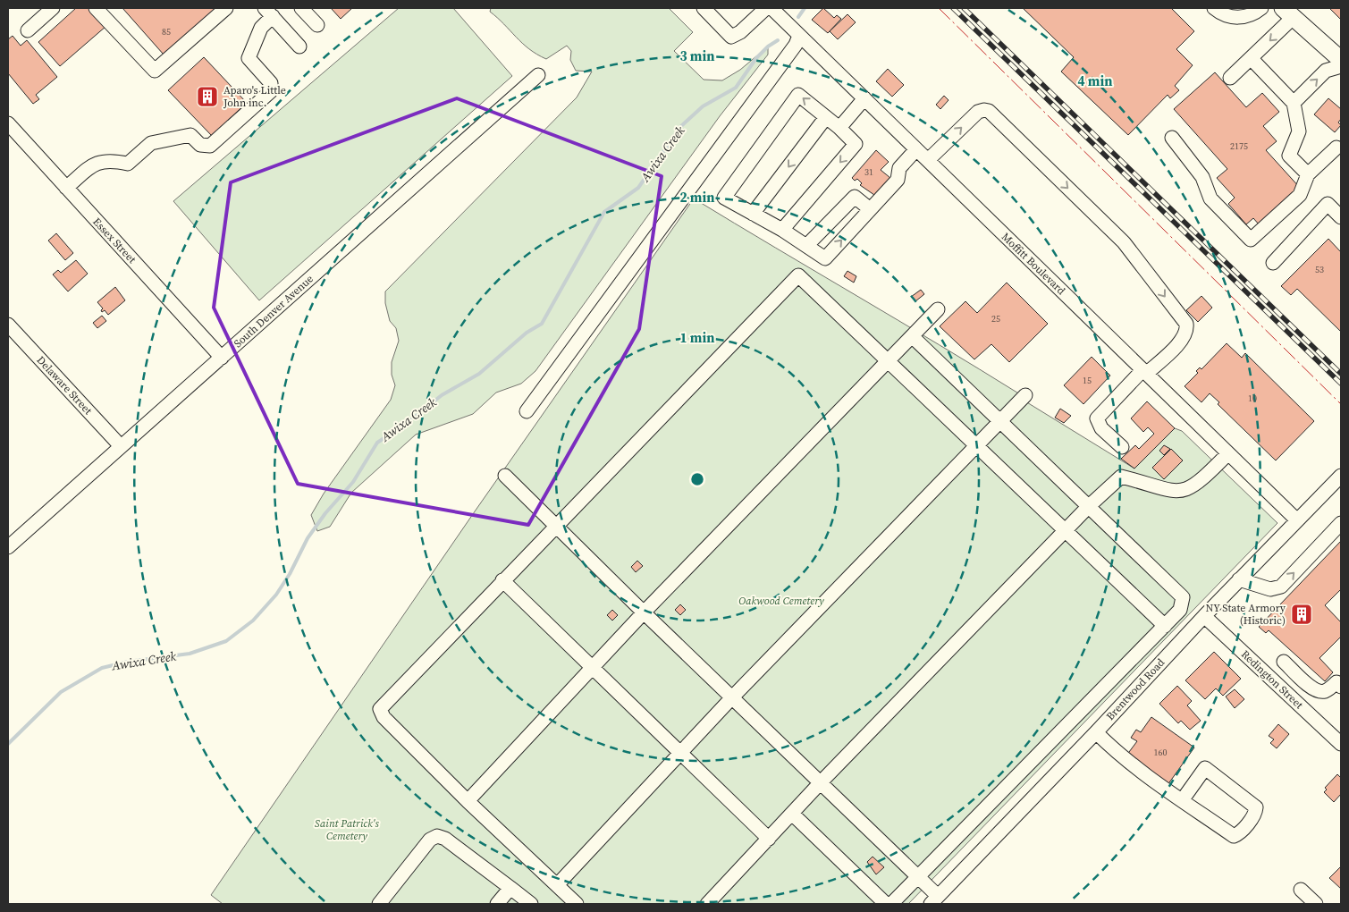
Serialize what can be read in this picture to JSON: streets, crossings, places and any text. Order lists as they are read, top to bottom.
{
  "streets": {
    "street": [
      "Essex Street",
      "Moffitt Boulevard",
      "South Denver Avenue",
      "Delaware Street",
      "Redington Street",
      "Brentwood Road"
    ]
  },
  "crossings": [
    ["Essex Street", "South Denver Avenue"],
    ["Moffitt Boulevard", "Brentwood Road"],
    ["South Denver Avenue", "Delaware Street"],
    ["Redington Street", "Brentwood Road"]
  ],
  "water": ["Awixa Creek"],
  "parks": ["Oakwood Cemetery", "Saint Patrick's Cemetery"],
  "places": {
    "building": ["Aparo's Little John inc.", "NY State Armory (Historic)"]
  },
  "house_numbers": [
    "85",
    "2175",
    "31",
    "53",
    "25",
    "15",
    "10",
    "160"
  ],
  "rings": [
    "3 min",
    "4 min",
    "2 min",
    "1 min"
  ]
}
